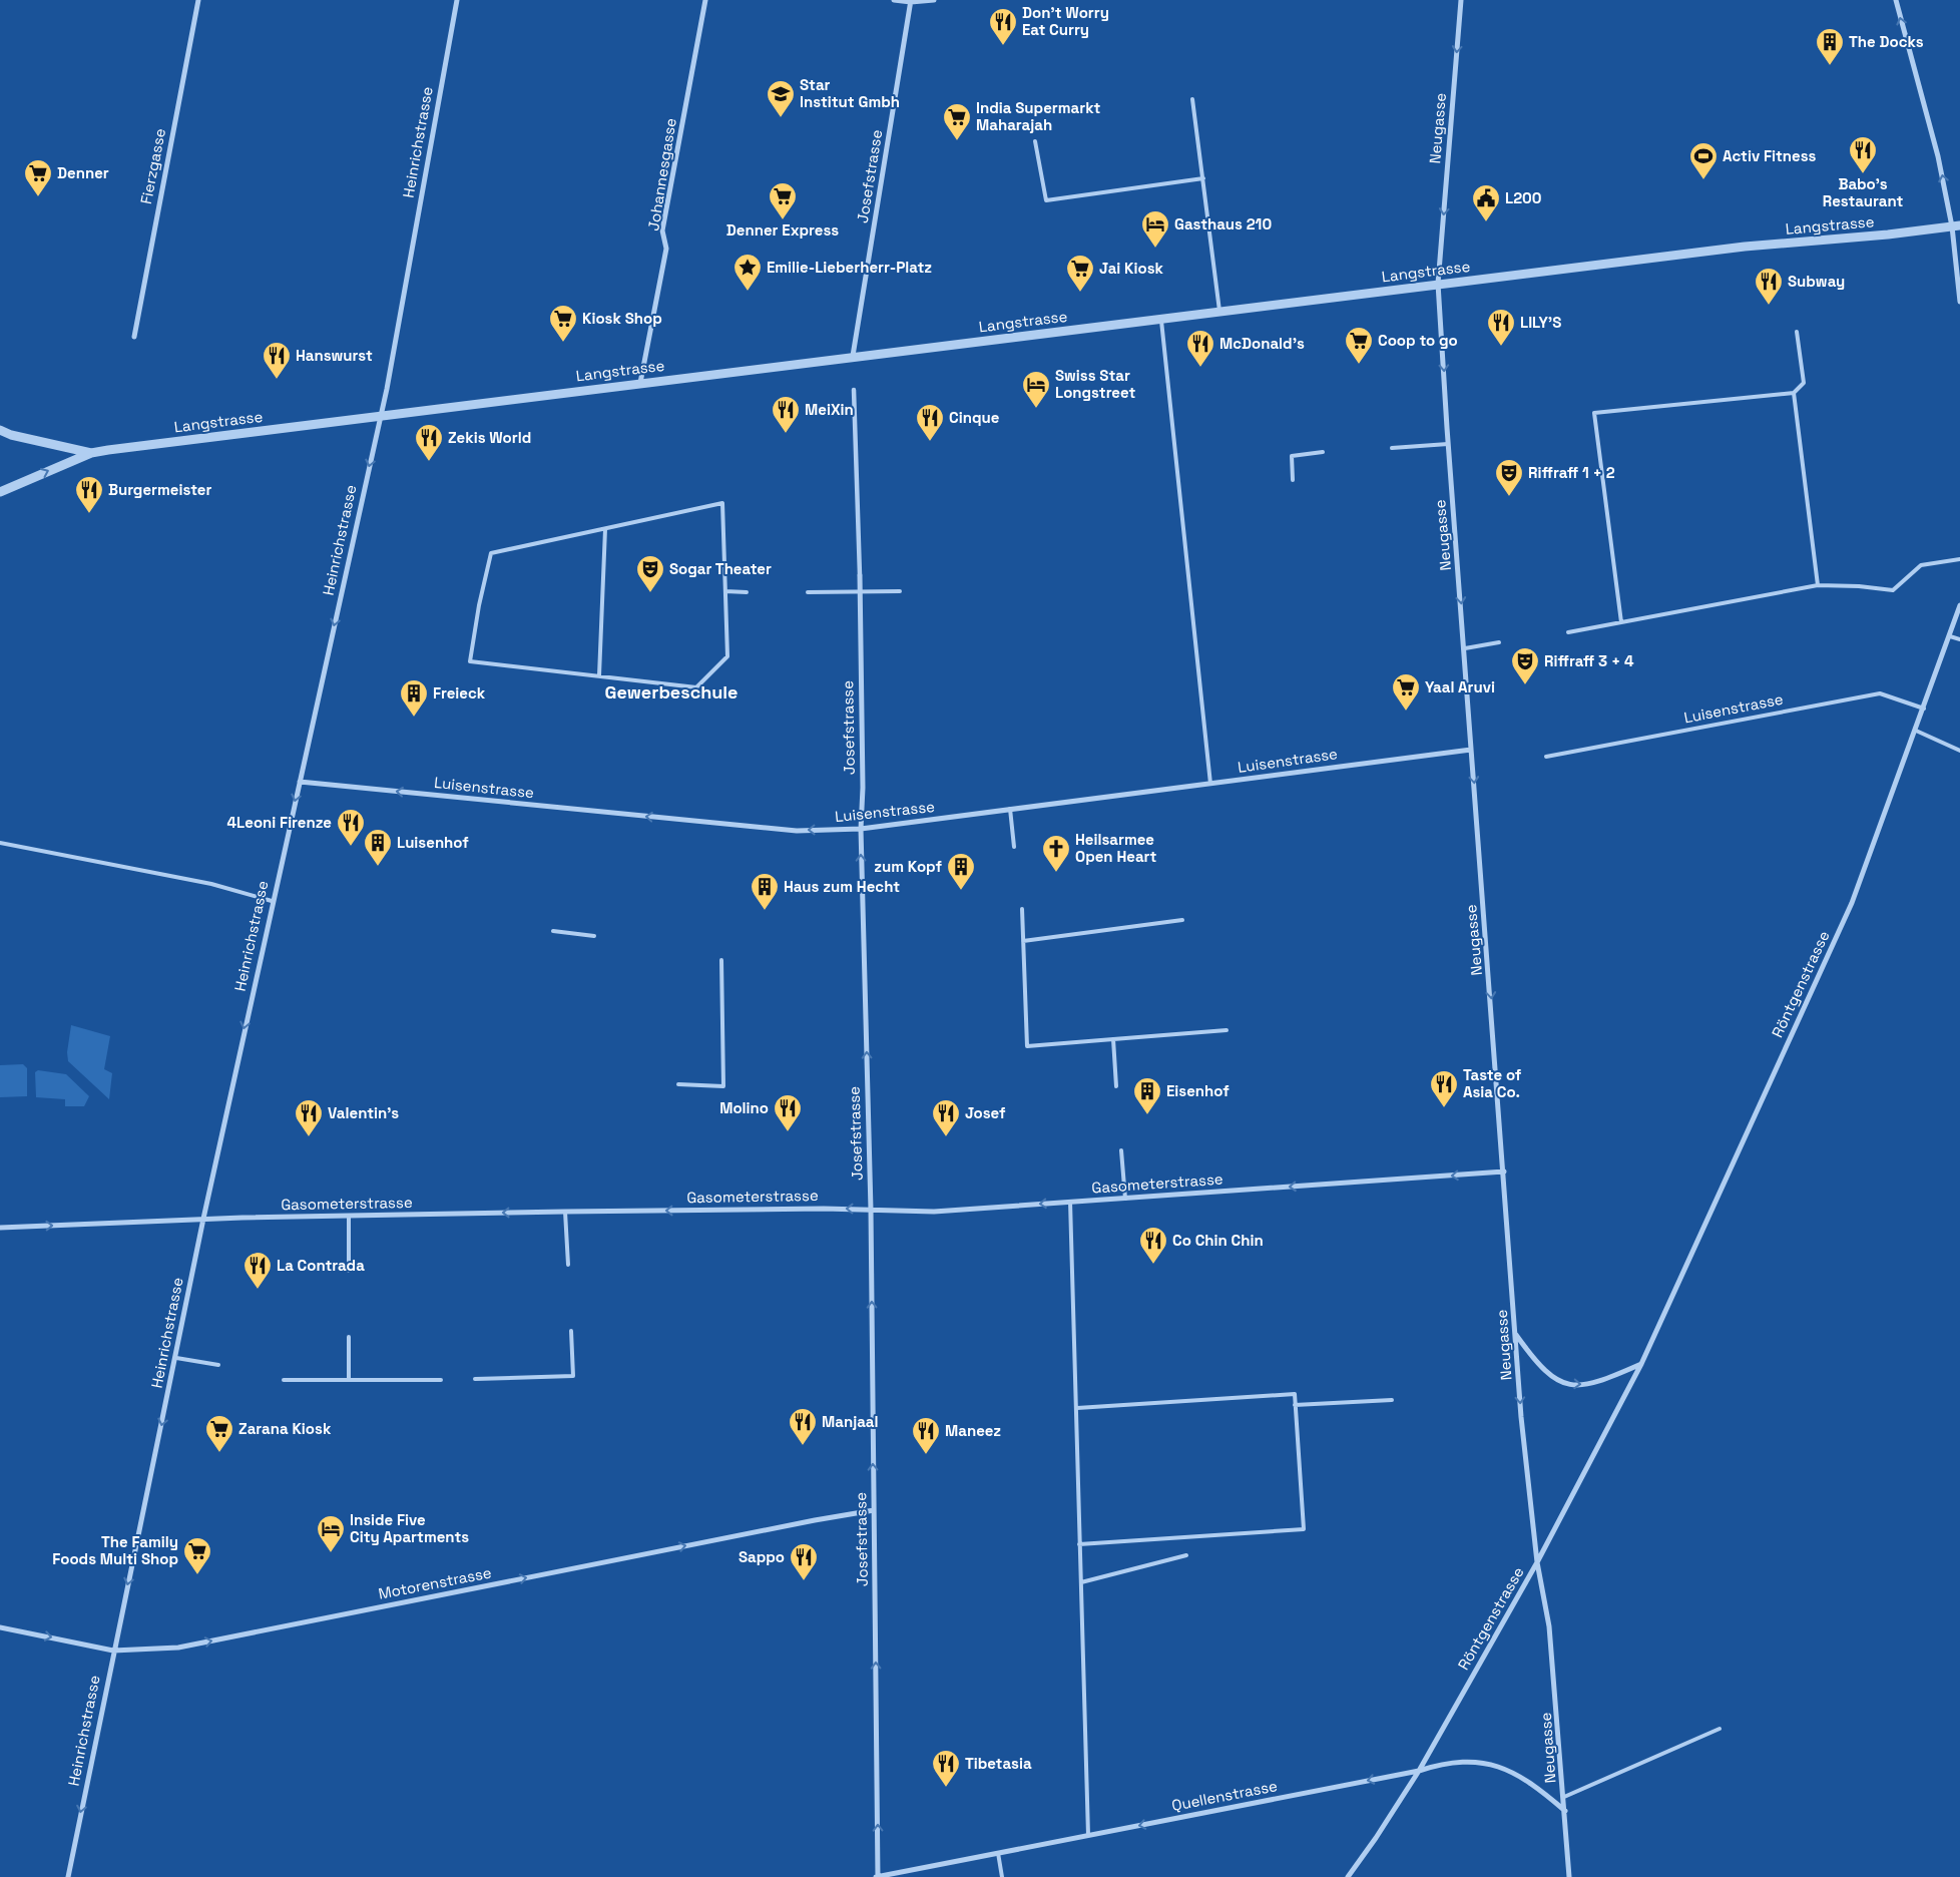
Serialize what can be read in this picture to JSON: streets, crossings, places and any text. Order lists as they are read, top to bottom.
{
  "streets": {
    "street": [
      "Neugasse",
      "Heinrichstrasse",
      "Fierzgasse",
      "Johannesgasse",
      "Josefstrasse",
      "Langstrasse",
      "Luisenstrasse",
      "Röntgenstrasse",
      "Gasometerstrasse",
      "Motorenstrasse",
      "Quellenstrasse"
    ]
  },
  "crossings": [
    ["Neugasse", "Langstrasse"],
    ["Neugasse", "Luisenstrasse"],
    ["Neugasse", "Röntgenstrasse"],
    ["Neugasse", "Gasometerstrasse"],
    ["Neugasse", "Quellenstrasse"],
    ["Heinrichstrasse", "Langstrasse"],
    ["Heinrichstrasse", "Luisenstrasse"],
    ["Heinrichstrasse", "Gasometerstrasse"],
    ["Heinrichstrasse", "Motorenstrasse"],
    ["Johannesgasse", "Langstrasse"],
    ["Josefstrasse", "Langstrasse"],
    ["Josefstrasse", "Luisenstrasse"],
    ["Josefstrasse", "Gasometerstrasse"],
    ["Josefstrasse", "Motorenstrasse"],
    ["Josefstrasse", "Quellenstrasse"],
    ["Luisenstrasse", "Röntgenstrasse"],
    ["Röntgenstrasse", "Quellenstrasse"]
  ],
  "one_way": [
    "Neugasse",
    "Heinrichstrasse",
    "Josefstrasse",
    "Luisenstrasse",
    "Motorenstrasse",
    "Quellenstrasse"
  ],
  "districts": ["Gewerbeschule"],
  "places": {
    "restaurant": [
      "Don’t Worry Eat Curry",
      "Babo's Restaurant",
      "Subway",
      "LILY'S",
      "McDonald's",
      "Hanswurst",
      "MeiXin",
      "Cinque",
      "Zekis World",
      "Burgermeister",
      "4Leoni Firenze",
      "Taste of Asia Co.",
      "Molino",
      "Valentin's",
      "Josef",
      "Co Chin Chin",
      "La Contrada",
      "Manjaal",
      "Maneez",
      "Sappo",
      "Tibetasia"
    ],
    "building": [
      "The Docks",
      "Freieck",
      "Luisenhof",
      "zum Kopf",
      "Haus zum Hecht",
      "Eisenhof"
    ],
    "school or university": ["Star Institut Gmbh"],
    "supermarket": [
      "India Supermarkt Maharajah",
      "Denner",
      "Denner Express",
      "Jai Kiosk",
      "Kiosk Shop",
      "Coop to go",
      "Yaal Aruvi",
      "Zarana Kiosk",
      "The Family Foods Multi Shop"
    ],
    "sports": ["Activ Fitness"],
    "public building": ["L200"],
    "hotel": ["Gasthaus 210", "Swiss Star Longstreet", "Inside Five City Apartments"],
    "place": ["Emilie-Lieberherr-Platz"],
    "theatre": ["Riffraff 1 + 2", "Sogar Theater", "Riffraff 3 + 4"],
    "church": ["Heilsarmee Open Heart"]
  }
}
